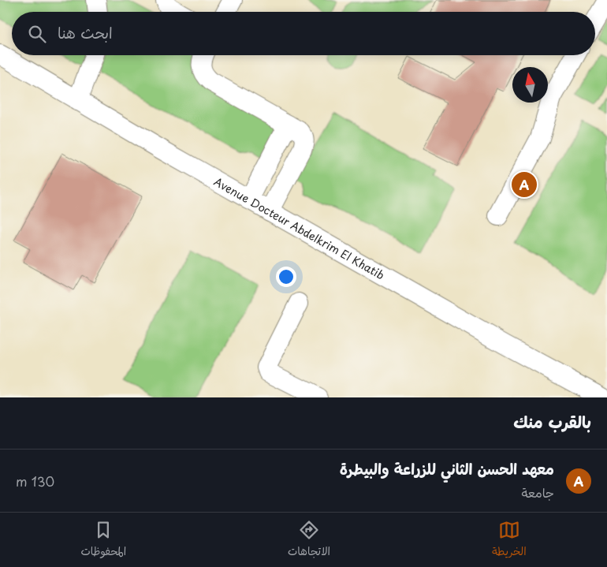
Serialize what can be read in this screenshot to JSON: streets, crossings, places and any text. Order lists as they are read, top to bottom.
{
  "streets": {
    "street": ["Avenue Docteur Abdelkrim El Khatib"]
  },
  "north": "top",
  "page": {
    "search": "ابحث هنا",
    "pins": "A",
    "heading": "بالقرب منك",
    "list": [
      {
        "mark": "A",
        "name": "معهد الحسن الثاني للزراعة والبيطرة",
        "note": "جامعة",
        "value": "130 m"
      }
    ],
    "nav": ["الخريطة", "الاتجاهات", "المحفوظات"]
  }
}
